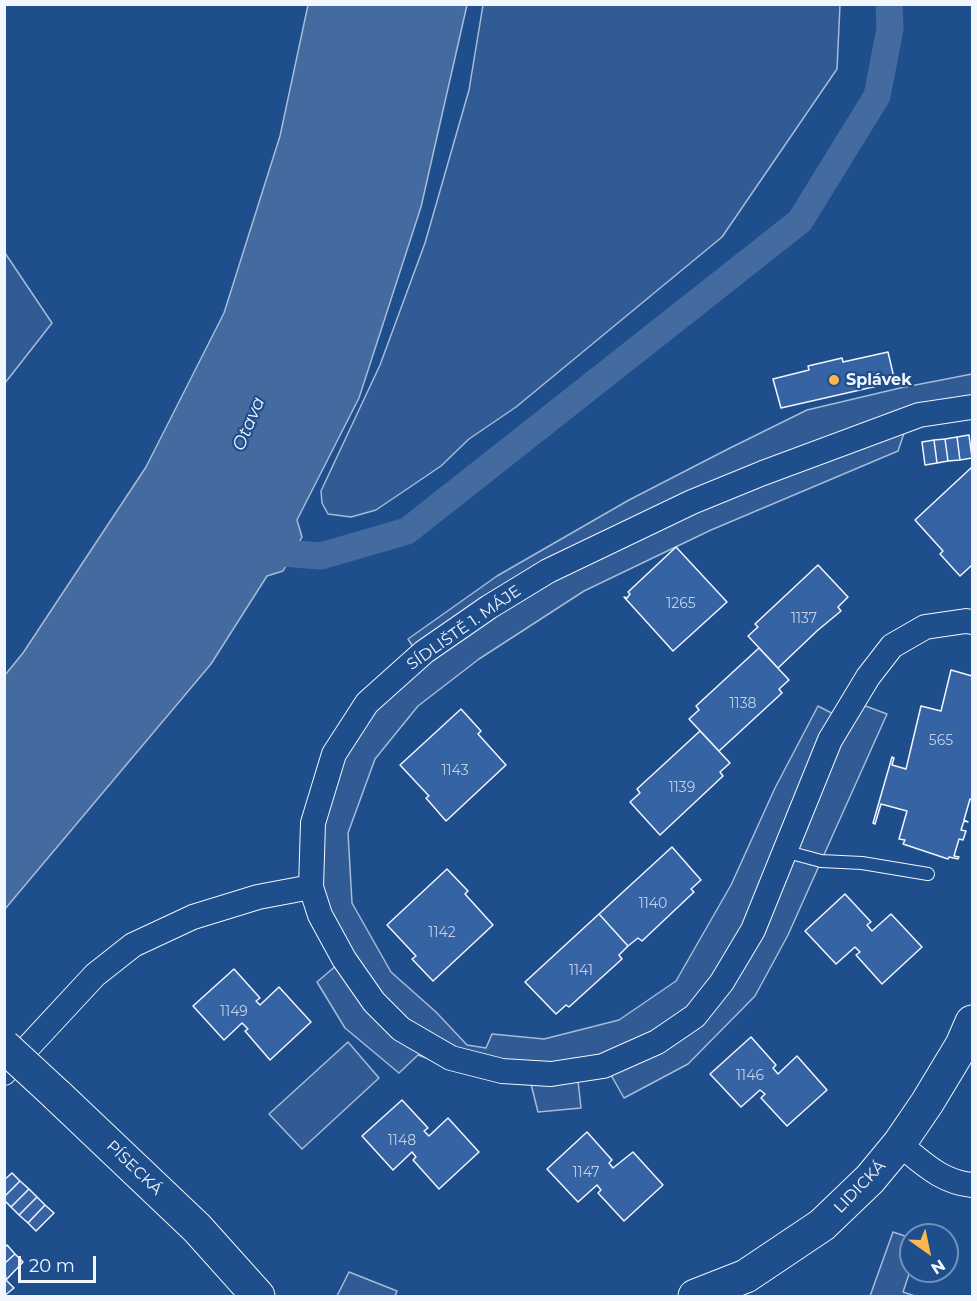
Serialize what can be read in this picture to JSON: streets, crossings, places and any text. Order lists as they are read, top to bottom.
{
  "streets": {
    "street": ["SÍDLIŠTĚ 1. MÁJE", "PÍSECKÁ", "LIDICKÁ"]
  },
  "water": ["Otava"],
  "places": ["Splávek"],
  "house_numbers": [
    "1265",
    "1137",
    "1138",
    "565",
    "1143",
    "1139",
    "1140",
    "1142",
    "1141",
    "1149",
    "1146",
    "1148",
    "1147"
  ],
  "scale_bar": "20 m",
  "north": "bottom right"
}
